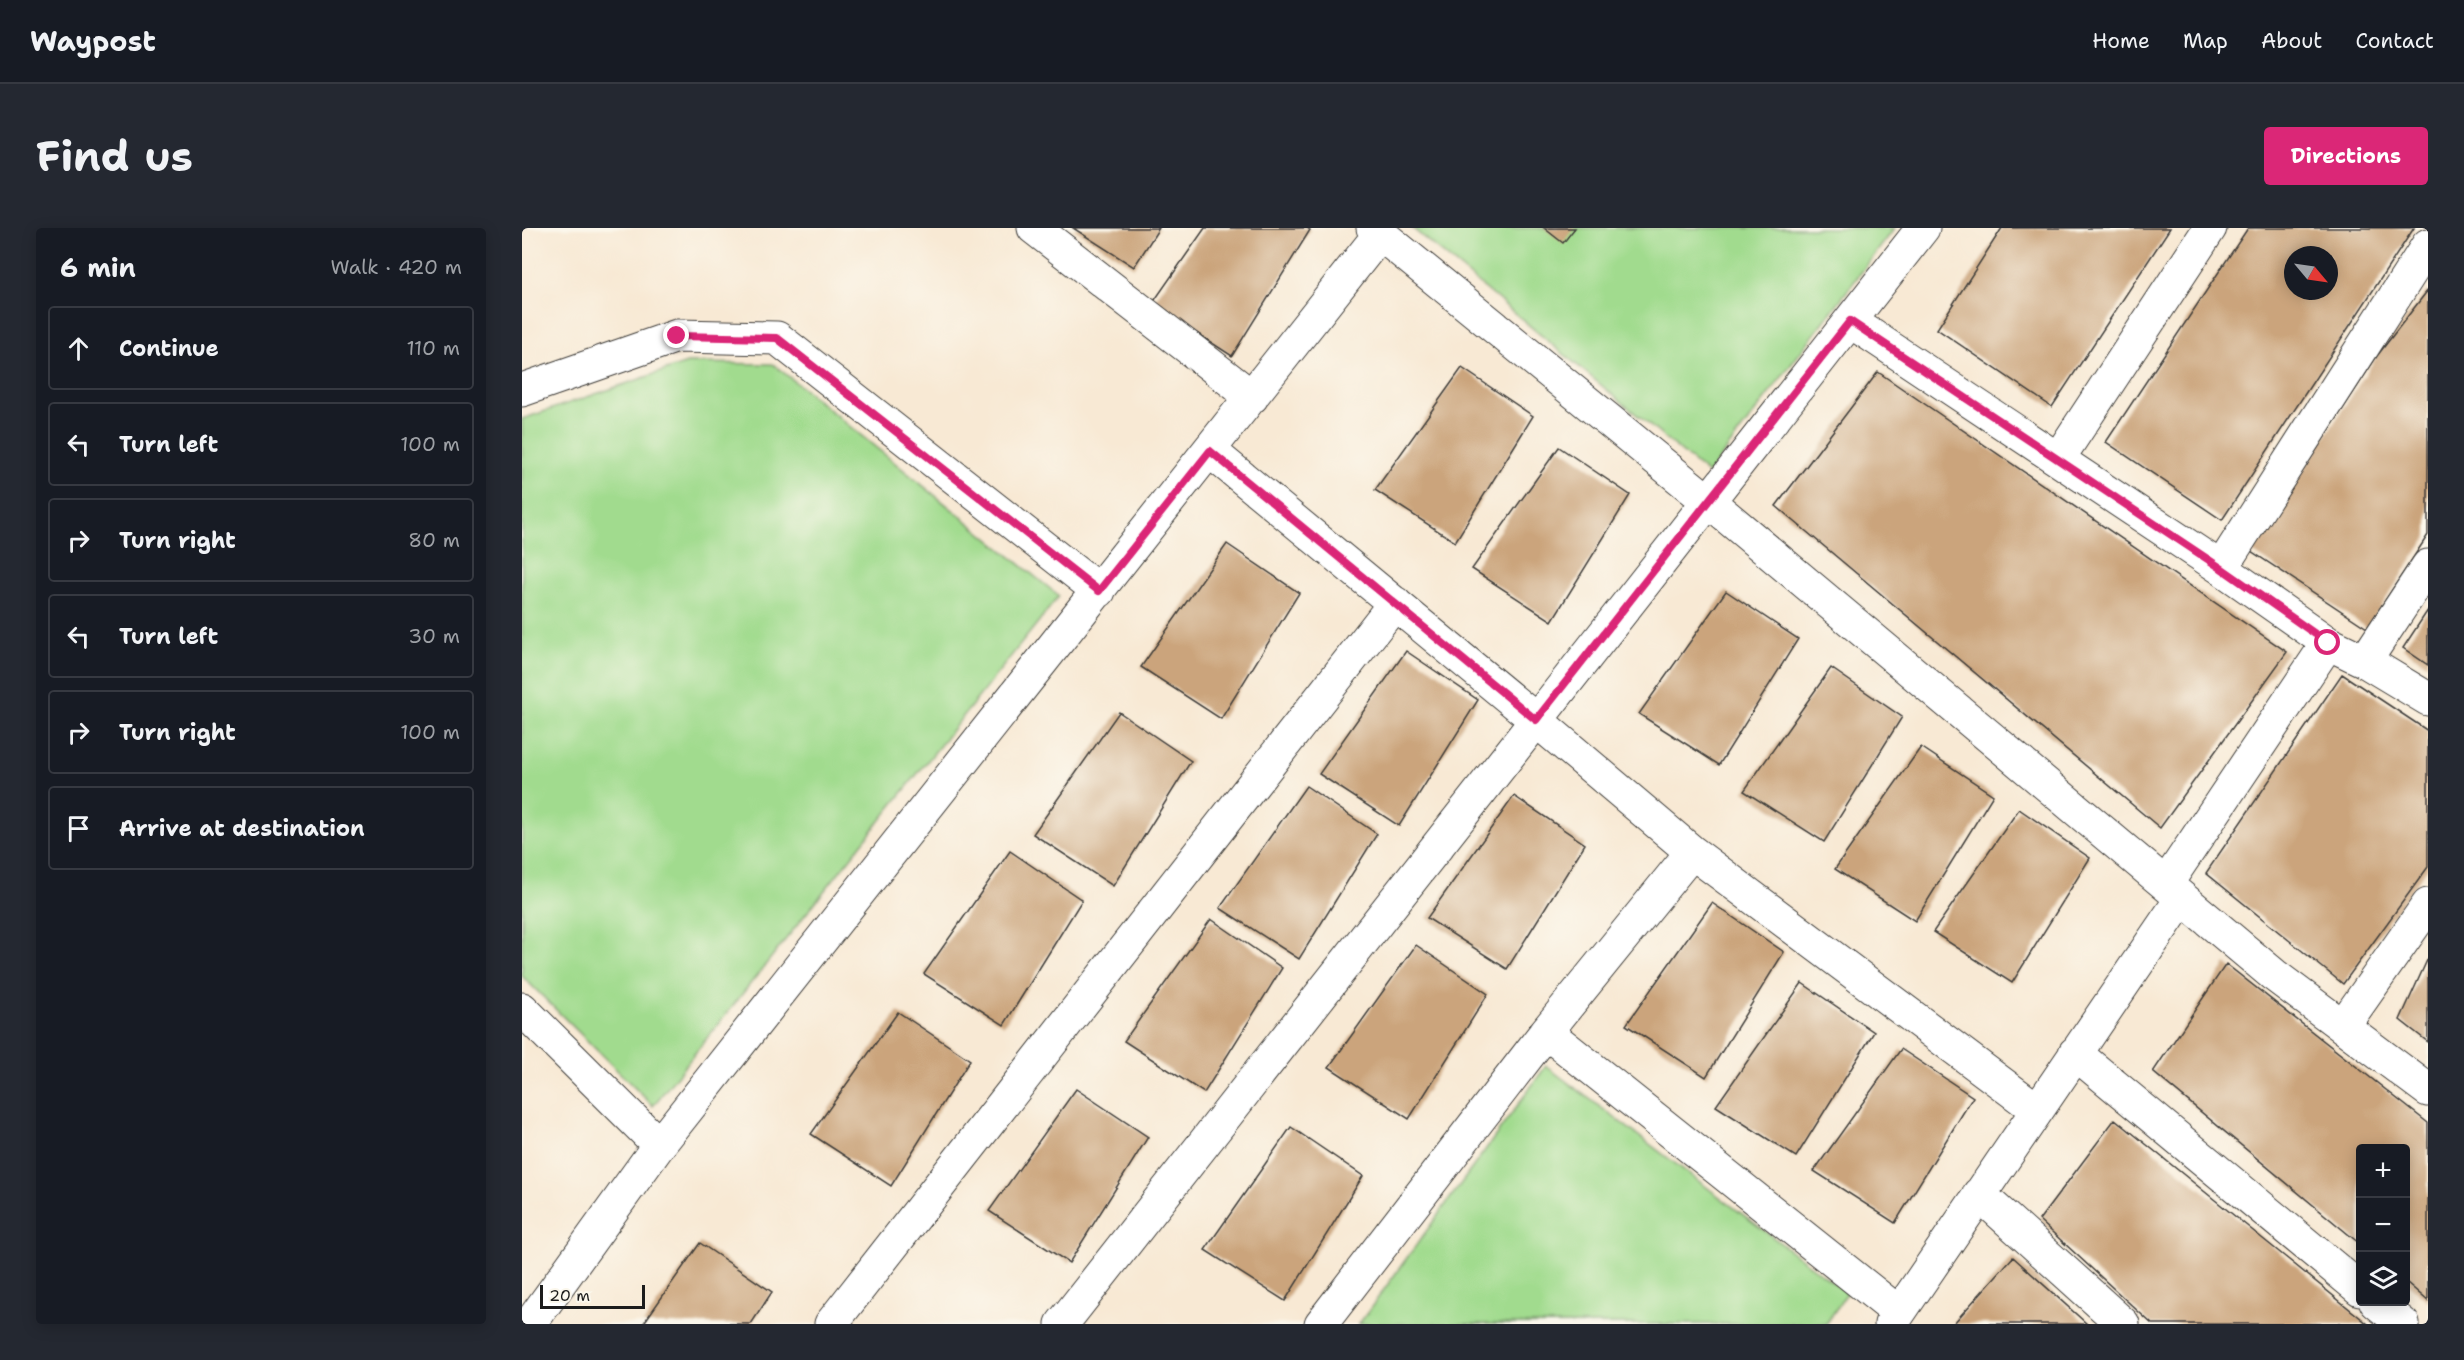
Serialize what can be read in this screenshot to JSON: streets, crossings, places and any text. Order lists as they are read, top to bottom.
{
  "scale_bar": "20 m",
  "north": "bottom right",
  "page": {
    "header": "Waypost",
    "nav": [
      "Home",
      "Map",
      "About",
      "Contact"
    ],
    "buttons": "Directions",
    "title": "Find us",
    "heading": ["6 min", "Walk · 420 m"],
    "list": [
      ["Continue", "110 m"],
      ["Turn left", "100 m"],
      ["Turn right", "80 m"],
      ["Turn left", "30 m"],
      ["Turn right", "100 m"],
      "Arrive at destination"
    ],
    "map_buttons": ["+", "−"],
    "scale": "20 m"
  }
}
